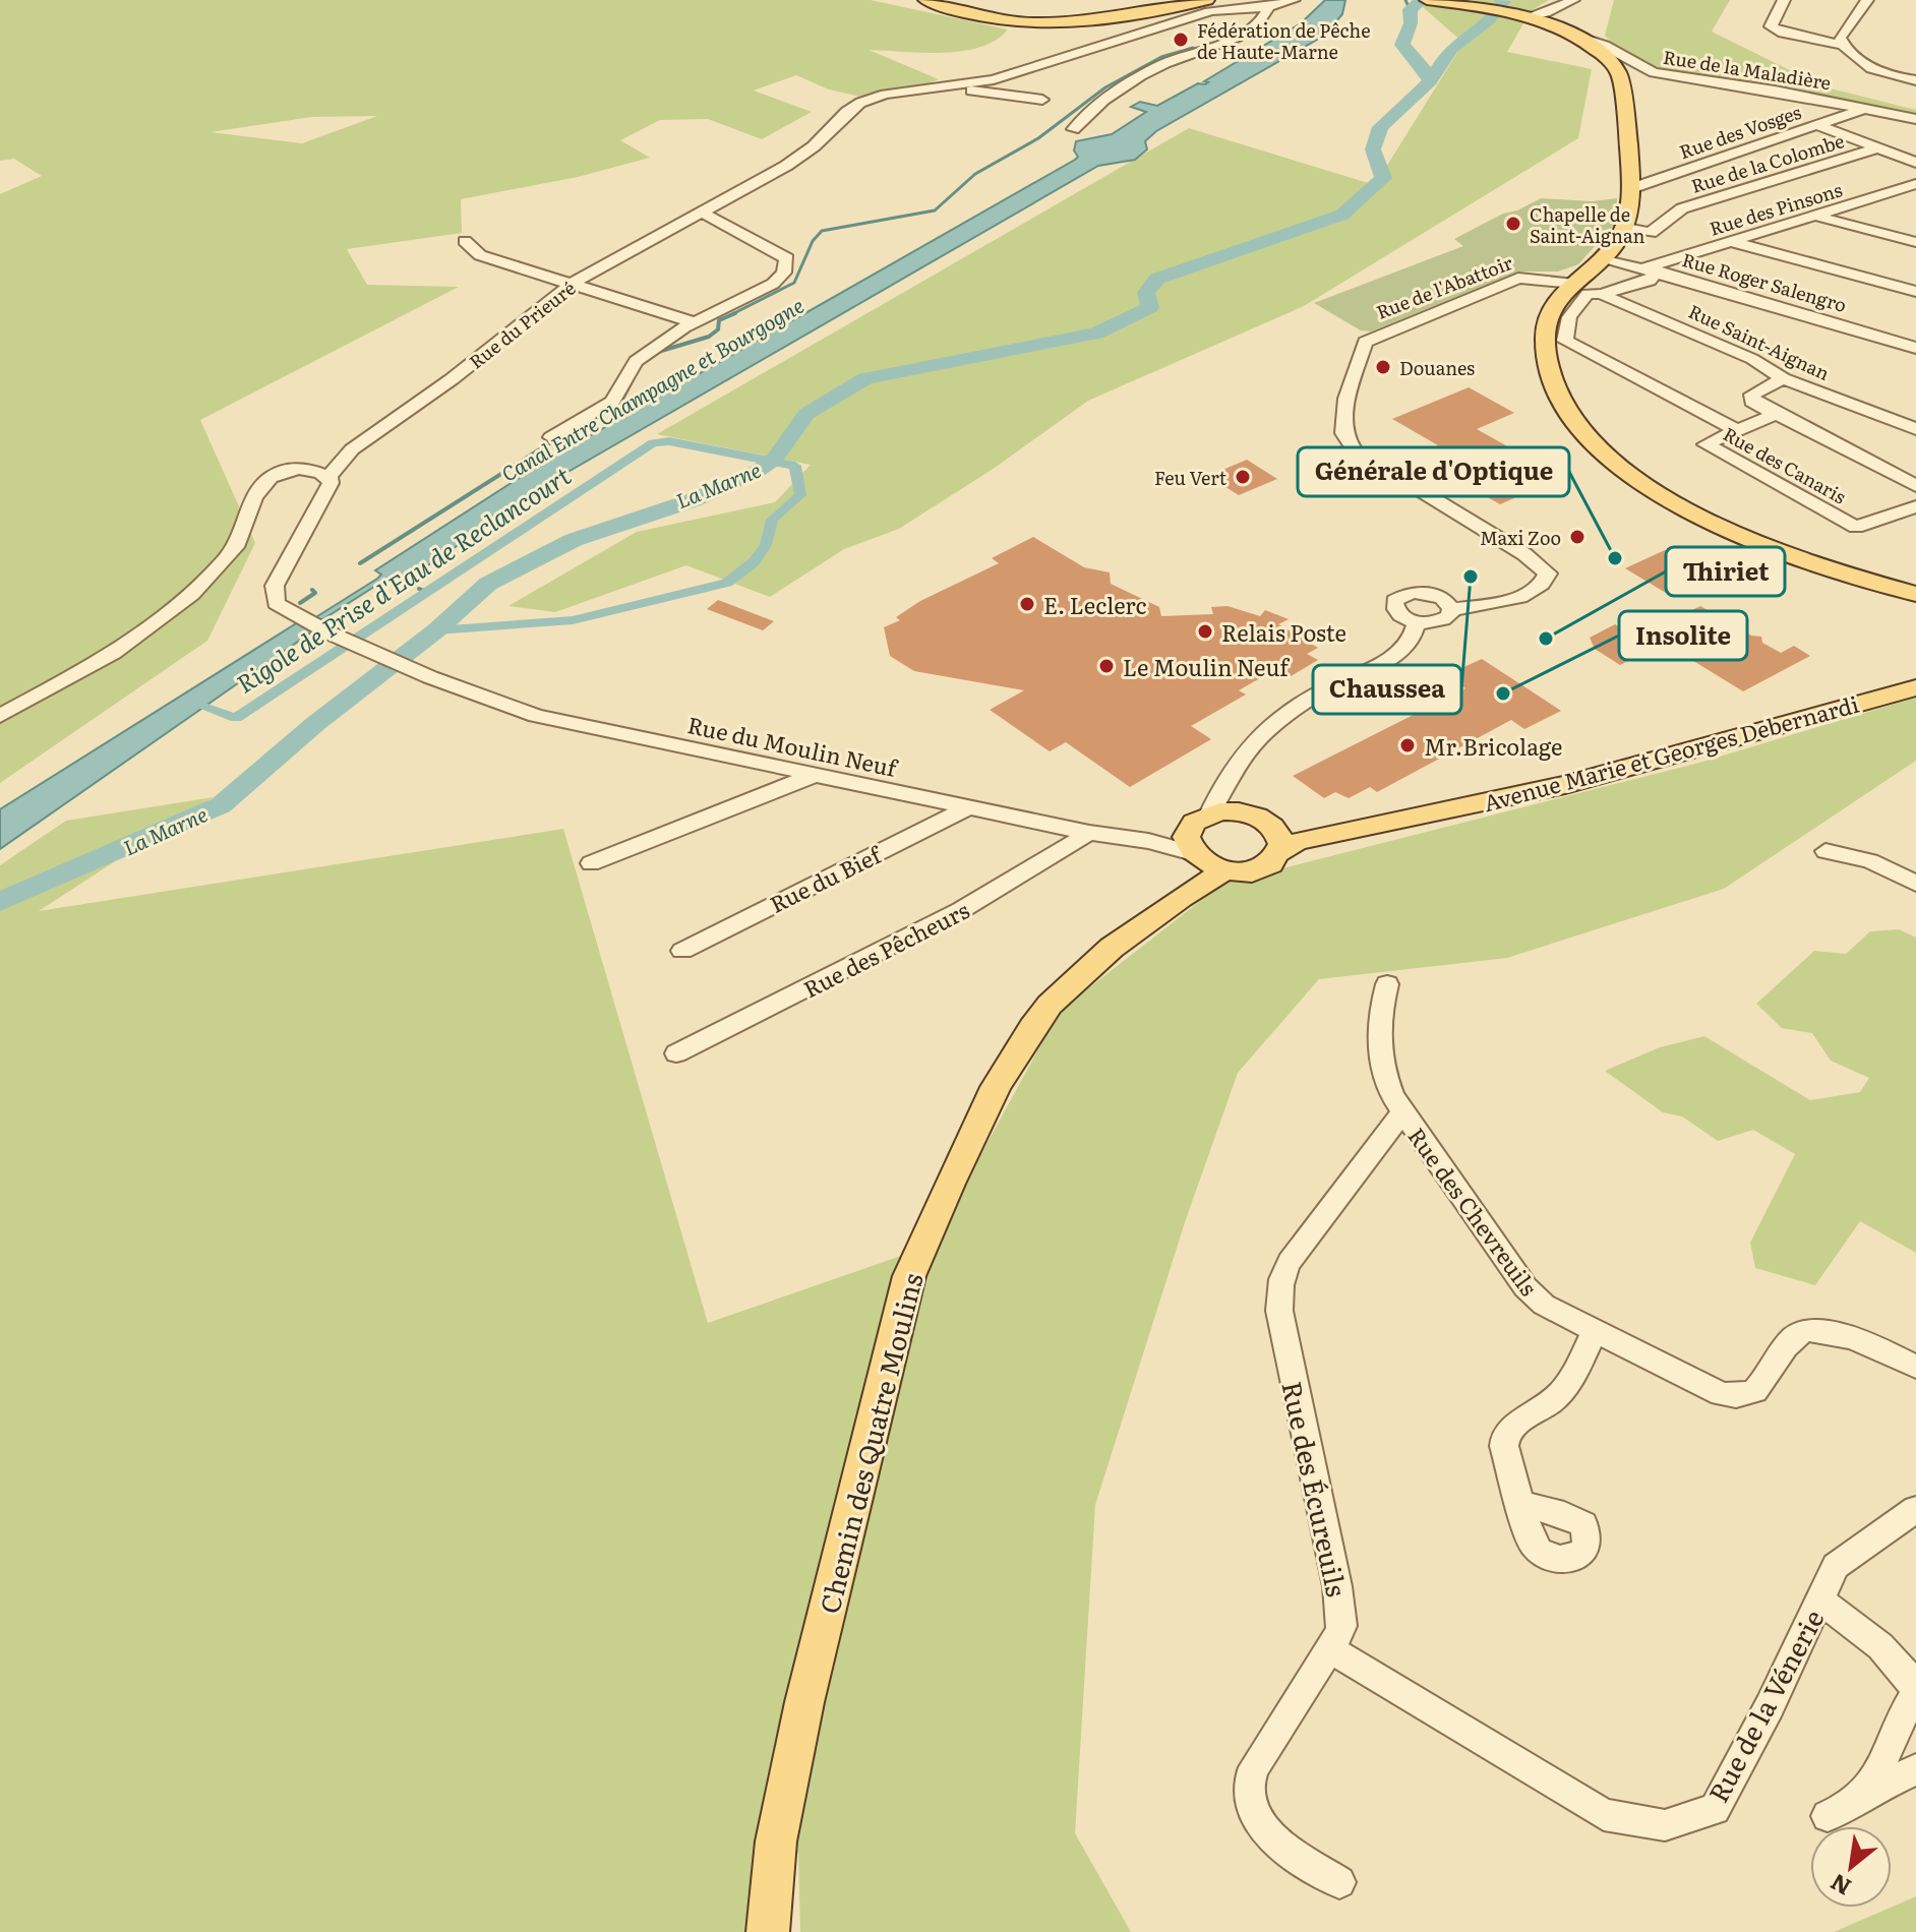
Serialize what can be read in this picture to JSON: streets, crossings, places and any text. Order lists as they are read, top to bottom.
{
  "streets": {
    "main road": ["Avenue Marie et Georges Debernardi", "Chemin des Quatre Moulins"],
    "street": [
      "Rue de la Maladière",
      "Rue des Vosges",
      "Rue de la Colombe",
      "Rue des Pinsons",
      "Rue Roger Salengro",
      "Rue de l'Abattoir",
      "Rue du Prieuré",
      "Rue Saint-Aignan",
      "Rue des Canaris",
      "Rue du Moulin Neuf",
      "Rue du Bief",
      "Rue des Pêcheurs",
      "Rue des Chevreuils",
      "Rue des Écureuils",
      "Rue de la Vénerie"
    ]
  },
  "crossings": [
    ["Rue de la Maladière", "Rue des Vosges"],
    ["Rue des Pinsons", "Rue Roger Salengro"],
    ["Rue du Prieuré", "Rue du Moulin Neuf"],
    ["Rue du Moulin Neuf", "Avenue Marie et Georges Debernardi"],
    ["Rue du Moulin Neuf", "Rue du Bief"],
    ["Rue du Moulin Neuf", "Rue des Pêcheurs"],
    ["Rue du Moulin Neuf", "Chemin des Quatre Moulins"],
    ["Avenue Marie et Georges Debernardi", "Chemin des Quatre Moulins"],
    ["Rue des Chevreuils", "Rue des Écureuils"],
    ["Rue des Écureuils", "Rue de la Vénerie"]
  ],
  "water": ["Canal Entre Champagne et Bourgogne", "La Marne", "Rigole de Prise d'Eau de Reclancourt"],
  "places": [
    "Fédération de Pêche de Haute-Marne",
    "Chapelle de Saint-Aignan",
    "Douanes",
    "Feu Vert",
    "Maxi Zoo",
    "Générale d'Optique",
    "Chaussea",
    "E. Leclerc",
    "Relais Poste",
    "Thiriet",
    "Le Moulin Neuf",
    "Insolite",
    "Mr.Bricolage"
  ],
  "north": "bottom left"
}
